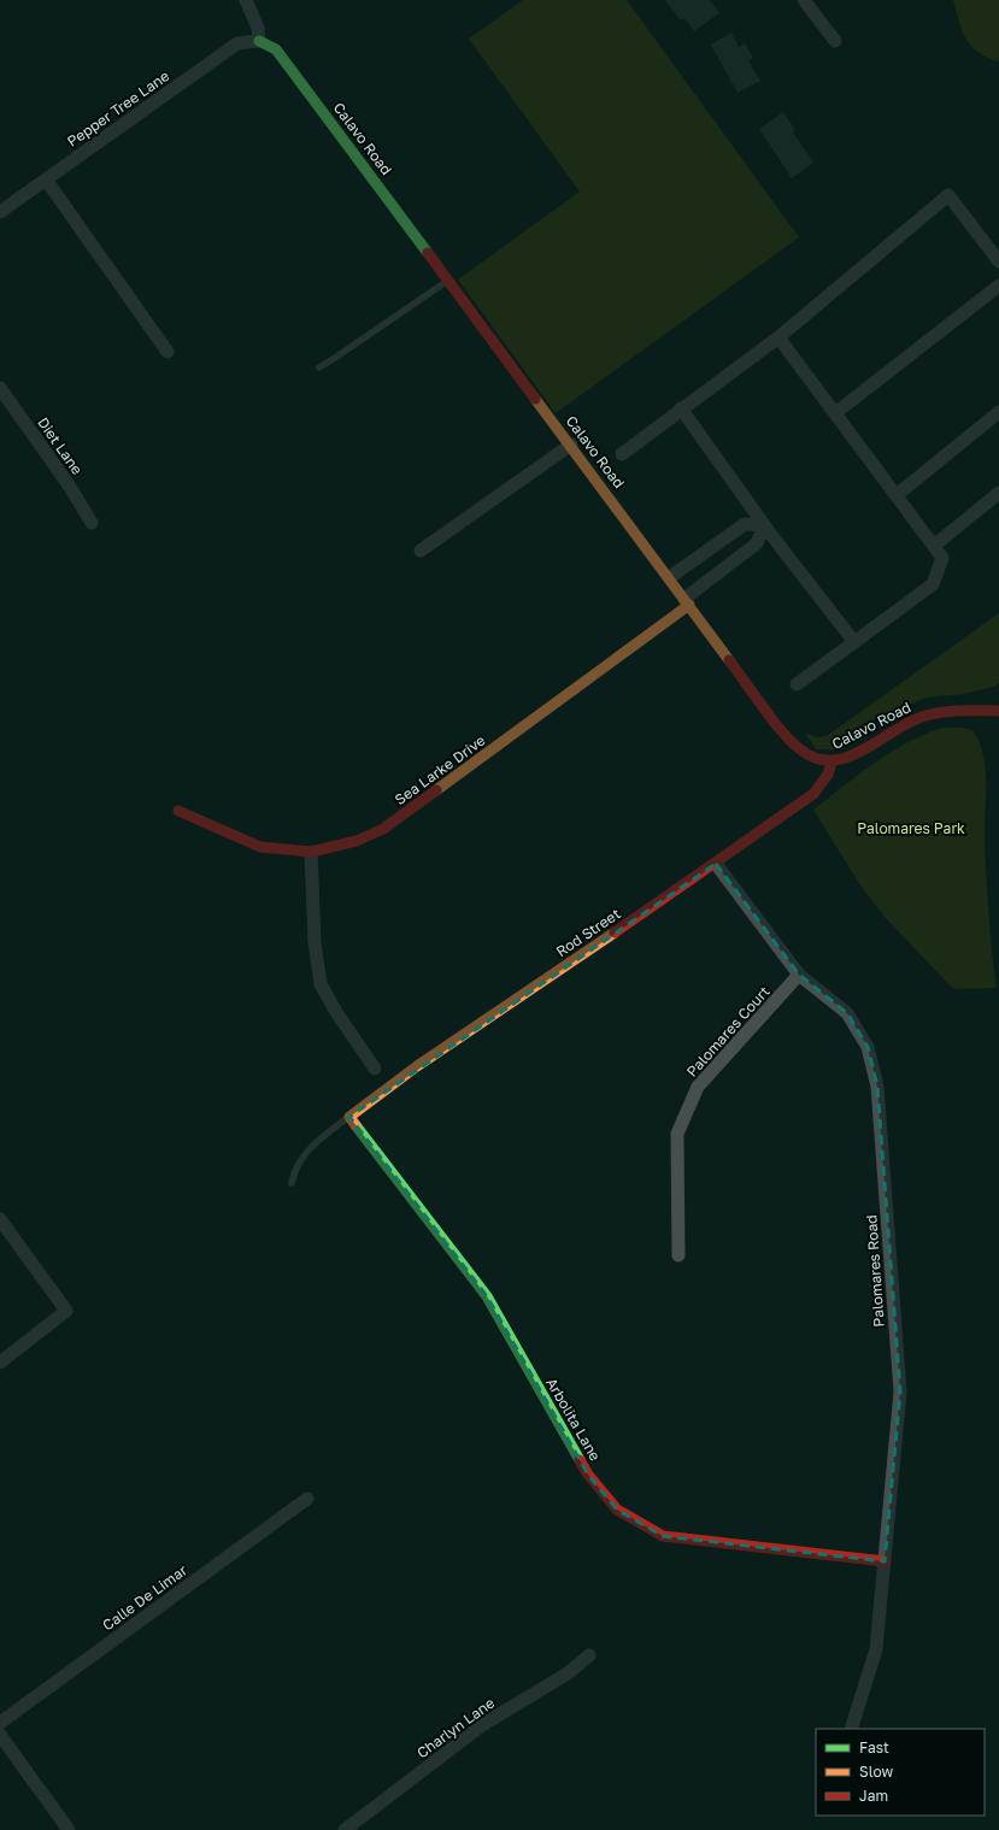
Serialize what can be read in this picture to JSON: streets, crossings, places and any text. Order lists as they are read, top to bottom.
{
  "streets": {
    "street": [
      "Pepper Tree Lane",
      "Calavo Road",
      "Diet Lane",
      "Sea Larke Drive",
      "Rod Street",
      "Palomares Court",
      "Palomares Road",
      "Arbolita Lane",
      "Calle De Limar",
      "Charlyn Lane"
    ]
  },
  "crossings": [
    ["Pepper Tree Lane", "Calavo Road"],
    ["Calavo Road", "Sea Larke Drive"],
    ["Calavo Road", "Rod Street"],
    ["Rod Street", "Palomares Road"],
    ["Rod Street", "Arbolita Lane"],
    ["Palomares Court", "Palomares Road"],
    ["Palomares Road", "Arbolita Lane"]
  ],
  "parks": ["Palomares Park"],
  "legend": ["Fast", "Slow", "Jam"]
}
